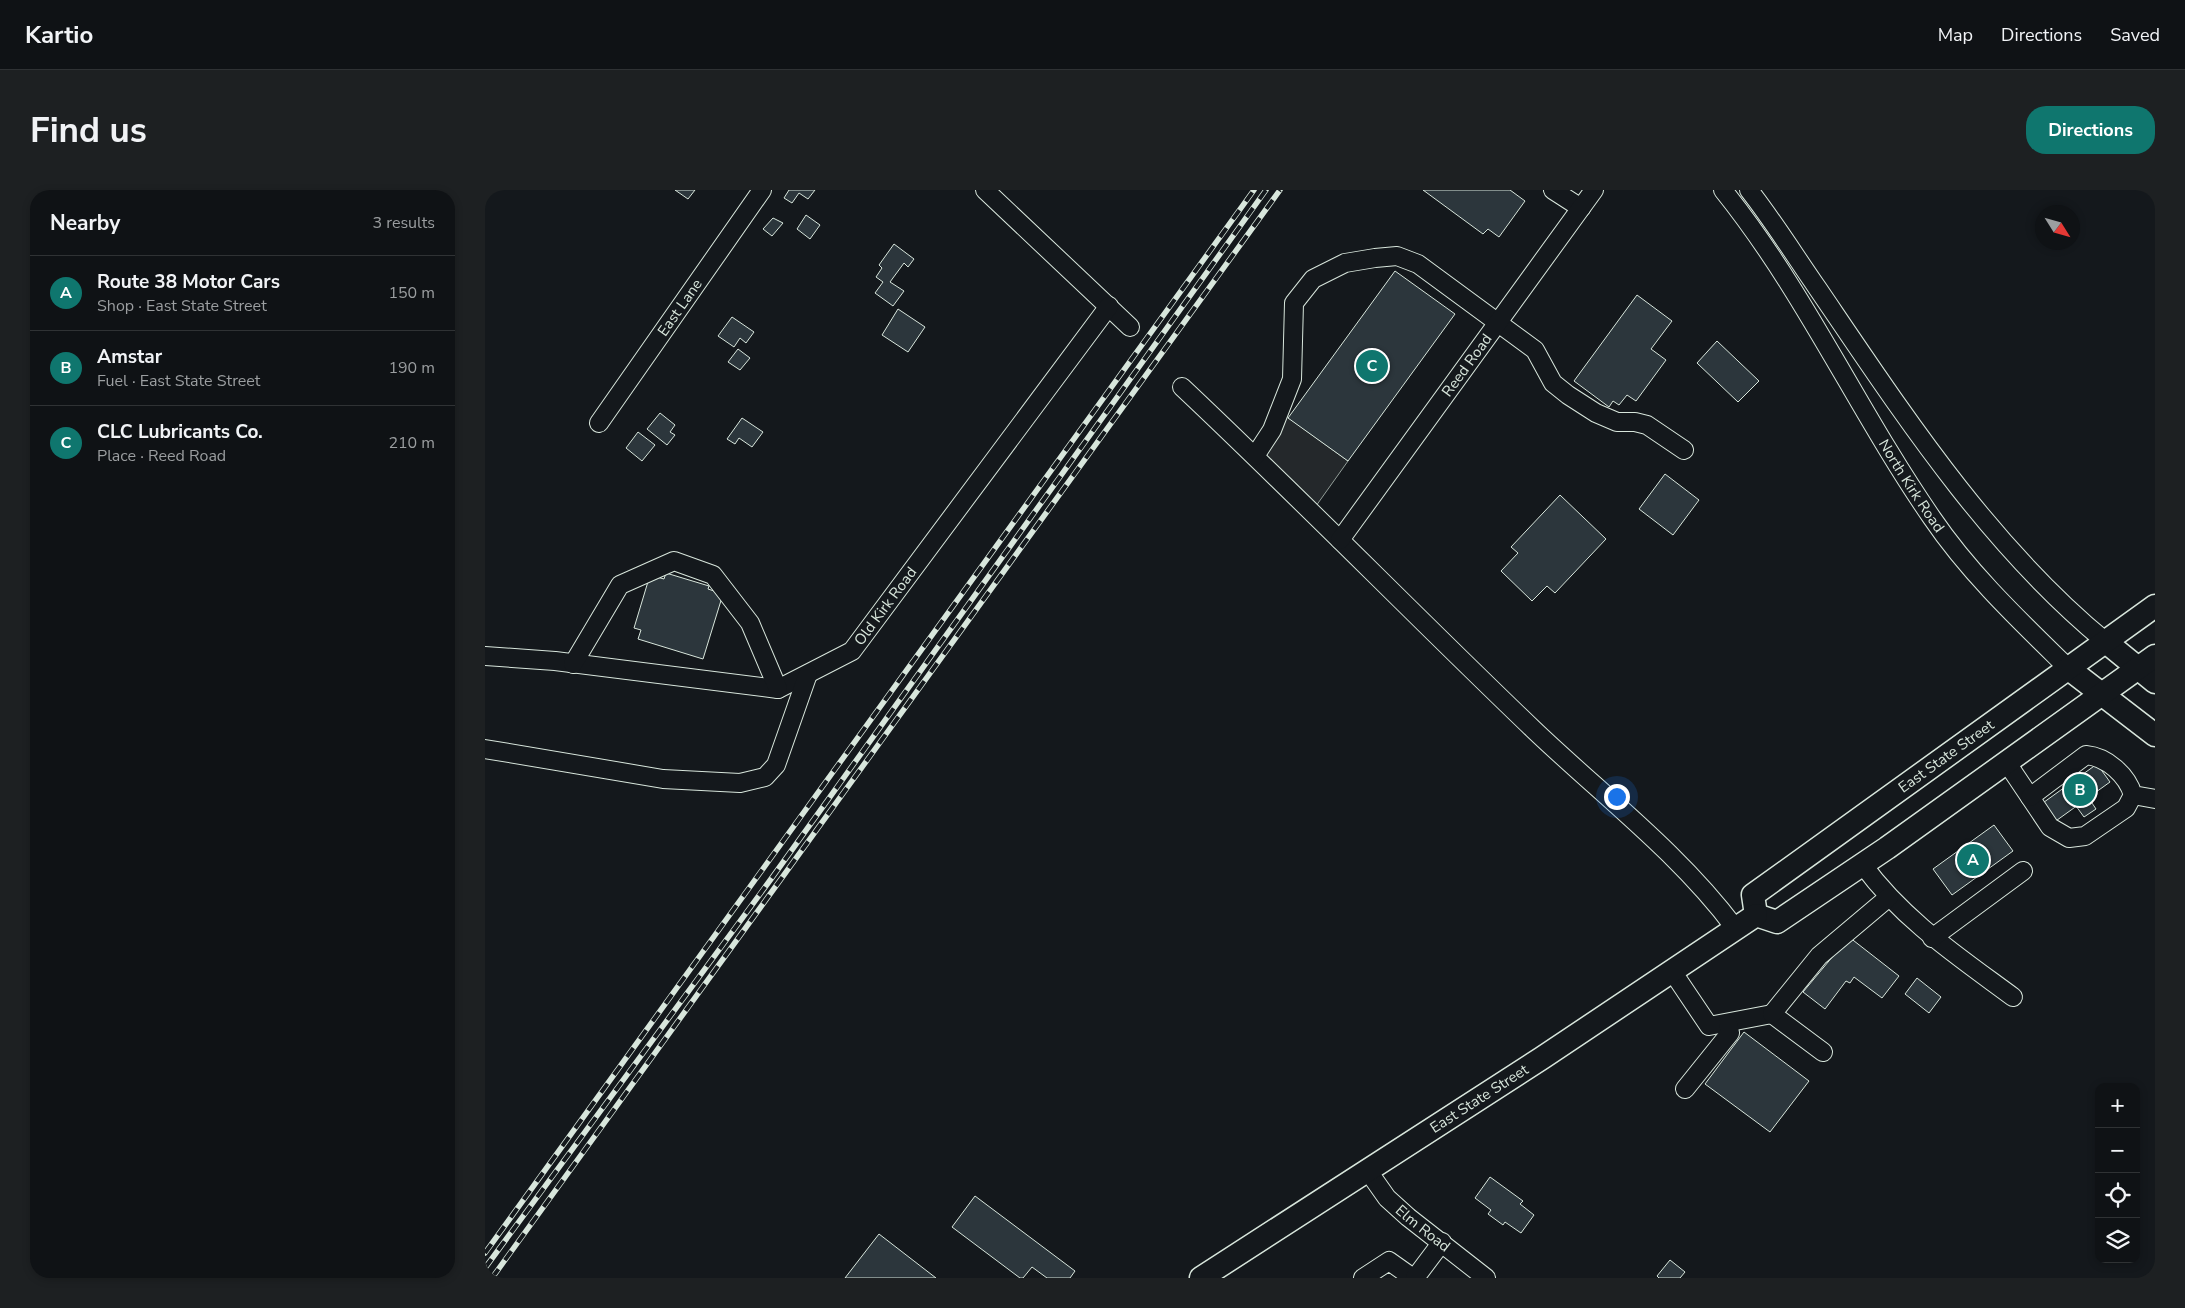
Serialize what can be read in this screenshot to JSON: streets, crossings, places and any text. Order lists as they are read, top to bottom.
{
  "streets": {
    "main road": ["North Kirk Road", "East State Street"],
    "street": [
      "East Lane",
      "Reed Road",
      "Old Kirk Road",
      "Elm Road"
    ]
  },
  "crossings": [
    ["North Kirk Road", "East State Street"],
    ["East State Street", "Elm Road"]
  ],
  "north": "bottom right",
  "page": {
    "header": "Kartio",
    "nav": ["Map", "Directions", "Saved"],
    "buttons": "Directions",
    "title": "Find us",
    "heading": ["Nearby", "3 results"],
    "list": [
      {
        "mark": "A",
        "name": "Route 38 Motor Cars",
        "note": "Shop · East State Street",
        "value": "150 m"
      },
      {
        "mark": "B",
        "name": "Amstar",
        "note": "Fuel · East State Street",
        "value": "190 m"
      },
      {
        "mark": "C",
        "name": "CLC Lubricants Co.",
        "note": "Place · Reed Road",
        "value": "210 m"
      }
    ],
    "pins": ["C", "B", "A"],
    "map_buttons": ["+", "−"]
  }
}
